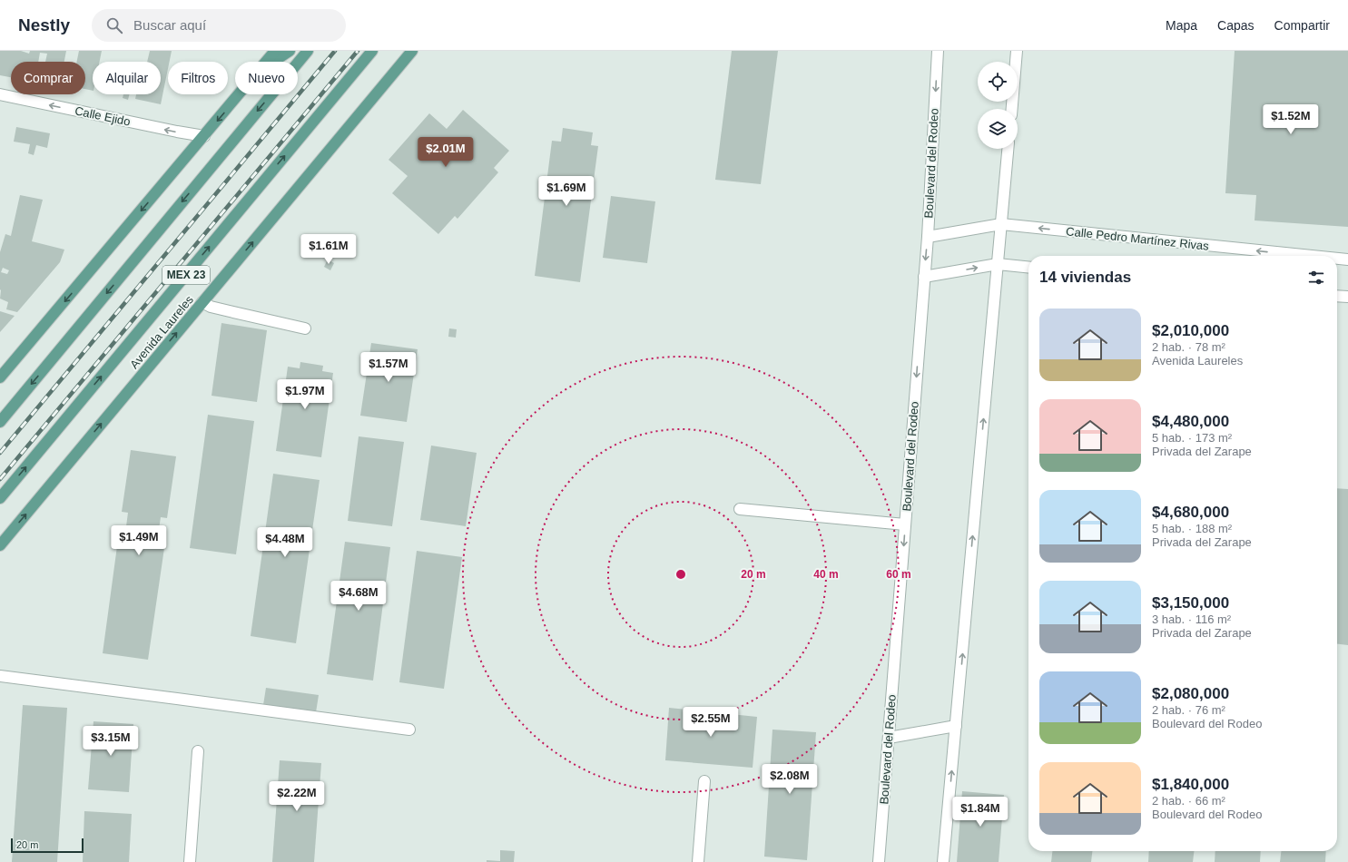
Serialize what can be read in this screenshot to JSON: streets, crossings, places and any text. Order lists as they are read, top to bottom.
{
  "streets": {
    "main road": ["MEX 23", "Avenida Laureles"],
    "street": ["Calle Ejido", "Boulevard del Rodeo", "Calle Pedro Martínez Rivas"]
  },
  "crossings": [
    ["Boulevard del Rodeo", "Calle Pedro Martínez Rivas"]
  ],
  "one_way": ["Calle Ejido", "Calle Pedro Martínez Rivas"],
  "scale_bar": "20 m",
  "page": {
    "header": "Nestly",
    "search": "Buscar aquí",
    "nav": ["Mapa", "Capas", "Compartir"],
    "chip": [
      "Comprar",
      "Alquilar",
      "Filtros",
      "Nuevo"
    ],
    "price": [
      "$1.52M",
      "$2.01M",
      "$1.69M",
      "$1.61M",
      "$1.57M",
      "$1.97M",
      "$1.49M",
      "$4.48M",
      "$4.68M",
      "$2.55M",
      "$3.15M",
      "$2.08M",
      "$2.22M",
      "$1.84M"
    ],
    "heading": "14 viviendas",
    "list": [
      {
        "name": "$2,010,000",
        "note": "2 hab. · 78 m² · Avenida Laureles"
      },
      {
        "name": "$4,480,000",
        "note": "5 hab. · 173 m² · Privada del Zarape"
      },
      {
        "name": "$4,680,000",
        "note": "5 hab. · 188 m² · Privada del Zarape"
      },
      {
        "name": "$3,150,000",
        "note": "3 hab. · 116 m² · Privada del Zarape"
      },
      {
        "name": "$2,080,000",
        "note": "2 hab. · 76 m² · Boulevard del Rodeo"
      },
      {
        "name": "$1,840,000",
        "note": "2 hab. · 66 m² · Boulevard del Rodeo"
      }
    ],
    "scale": "20 m"
  },
  "rings": ["20 m", "40 m", "60 m"]
}
